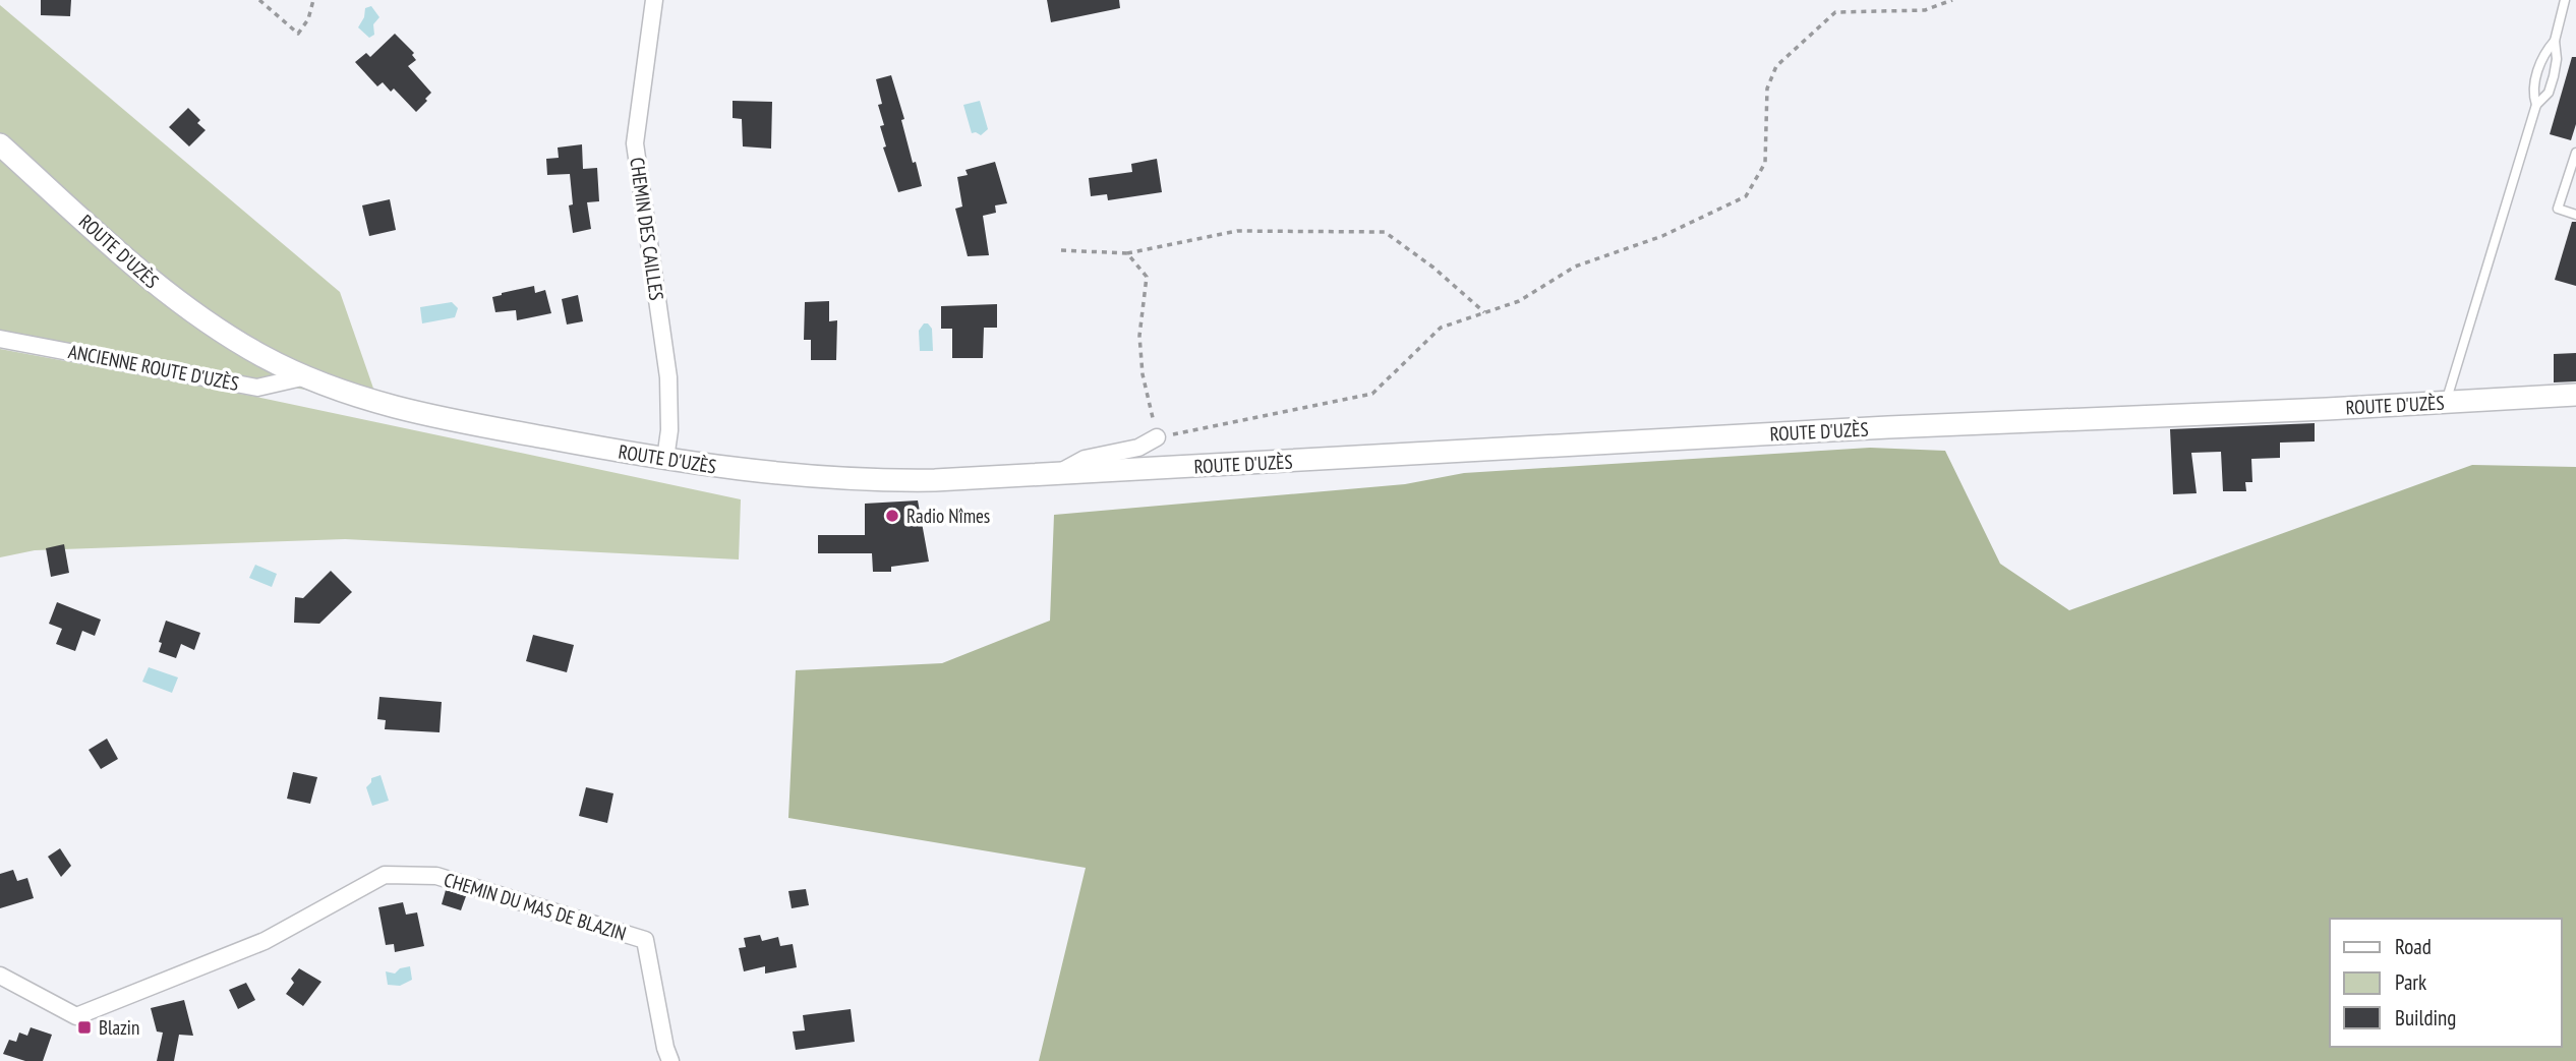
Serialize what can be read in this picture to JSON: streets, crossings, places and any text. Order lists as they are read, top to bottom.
{
  "streets": {
    "main road": ["ROUTE D'UZÈS"],
    "street": ["CHEMIN DES CAILLES", "ANCIENNE ROUTE D'UZÈS", "CHEMIN DU MAS DE BLAZIN"]
  },
  "crossings": [
    ["CHEMIN DES CAILLES", "ROUTE D'UZÈS"],
    ["ROUTE D'UZÈS", "ANCIENNE ROUTE D'UZÈS"]
  ],
  "places": {
    "other": ["Radio Nîmes"],
    "transit": ["Blazin"]
  },
  "legend": ["Road", "Park", "Building"]
}
